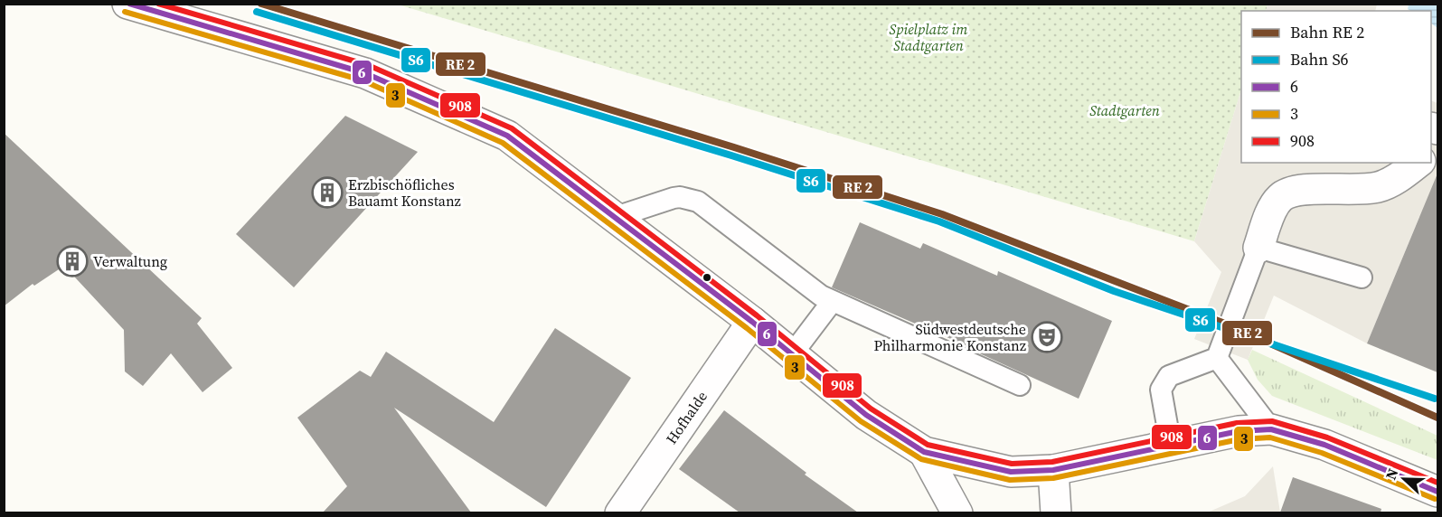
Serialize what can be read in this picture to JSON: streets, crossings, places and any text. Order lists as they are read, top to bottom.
{
  "streets": {
    "street": ["Hofhalde"]
  },
  "parks": ["Spielplatz im Stadtgarten", "Stadtgarten"],
  "places": {
    "building": ["Erzbischöfliches Bauamt Konstanz", "Verwaltung"],
    "theatre": ["Südwestdeutsche Philharmonie Konstanz"]
  },
  "lines": [
    "transit line 6",
    "transit line 908",
    "rail line S6",
    "transit line 3"
  ],
  "legend": [
    "Bahn RE 2",
    "Bahn S6",
    "6",
    "3",
    "908"
  ],
  "north": "left"
}
